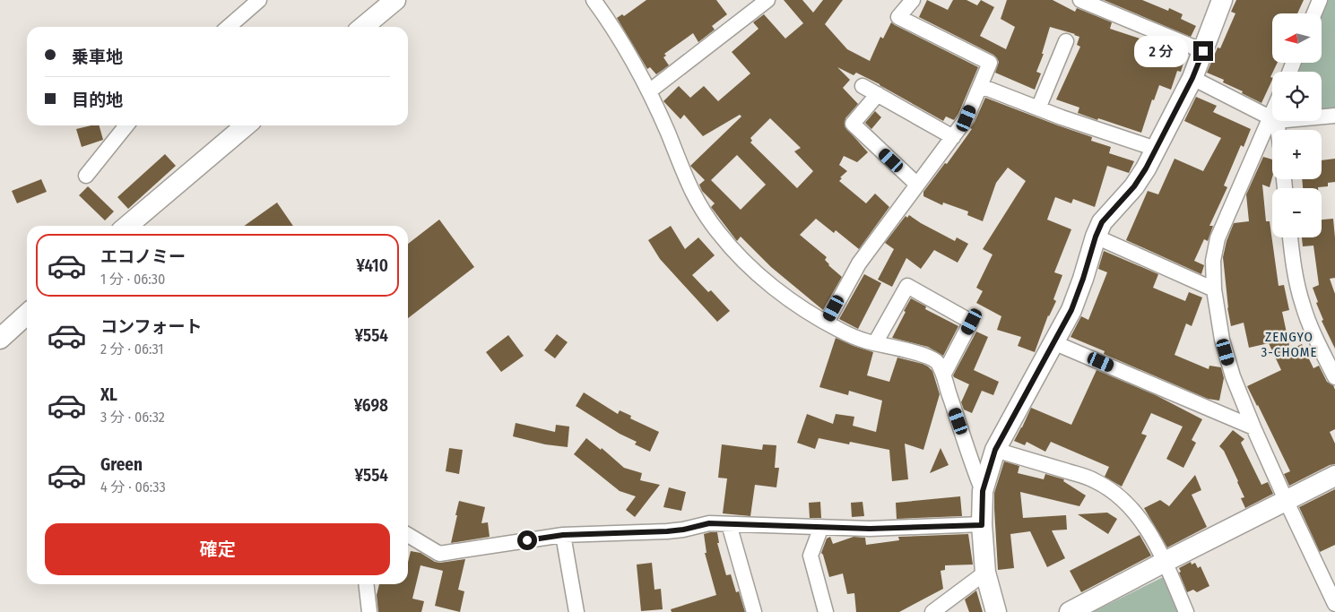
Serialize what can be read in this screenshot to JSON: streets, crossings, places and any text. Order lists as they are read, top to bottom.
{
  "districts": ["ZENGYO 3-CHOME"],
  "north": "left",
  "page": {
    "map_buttons": ["+", "−"],
    "banner": ["乗車地", "目的地"],
    "bubble": "2 分",
    "list": [
      {
        "name": "エコノミー",
        "note": "1 分 · 06:30",
        "value": "¥410"
      },
      {
        "name": "コンフォート",
        "note": "2 分 · 06:31",
        "value": "¥554"
      },
      {
        "name": "XL",
        "note": "3 分 · 06:32",
        "value": "¥698"
      },
      {
        "name": "Green",
        "note": "4 分 · 06:33",
        "value": "¥554"
      }
    ],
    "buttons": "確定"
  }
}
